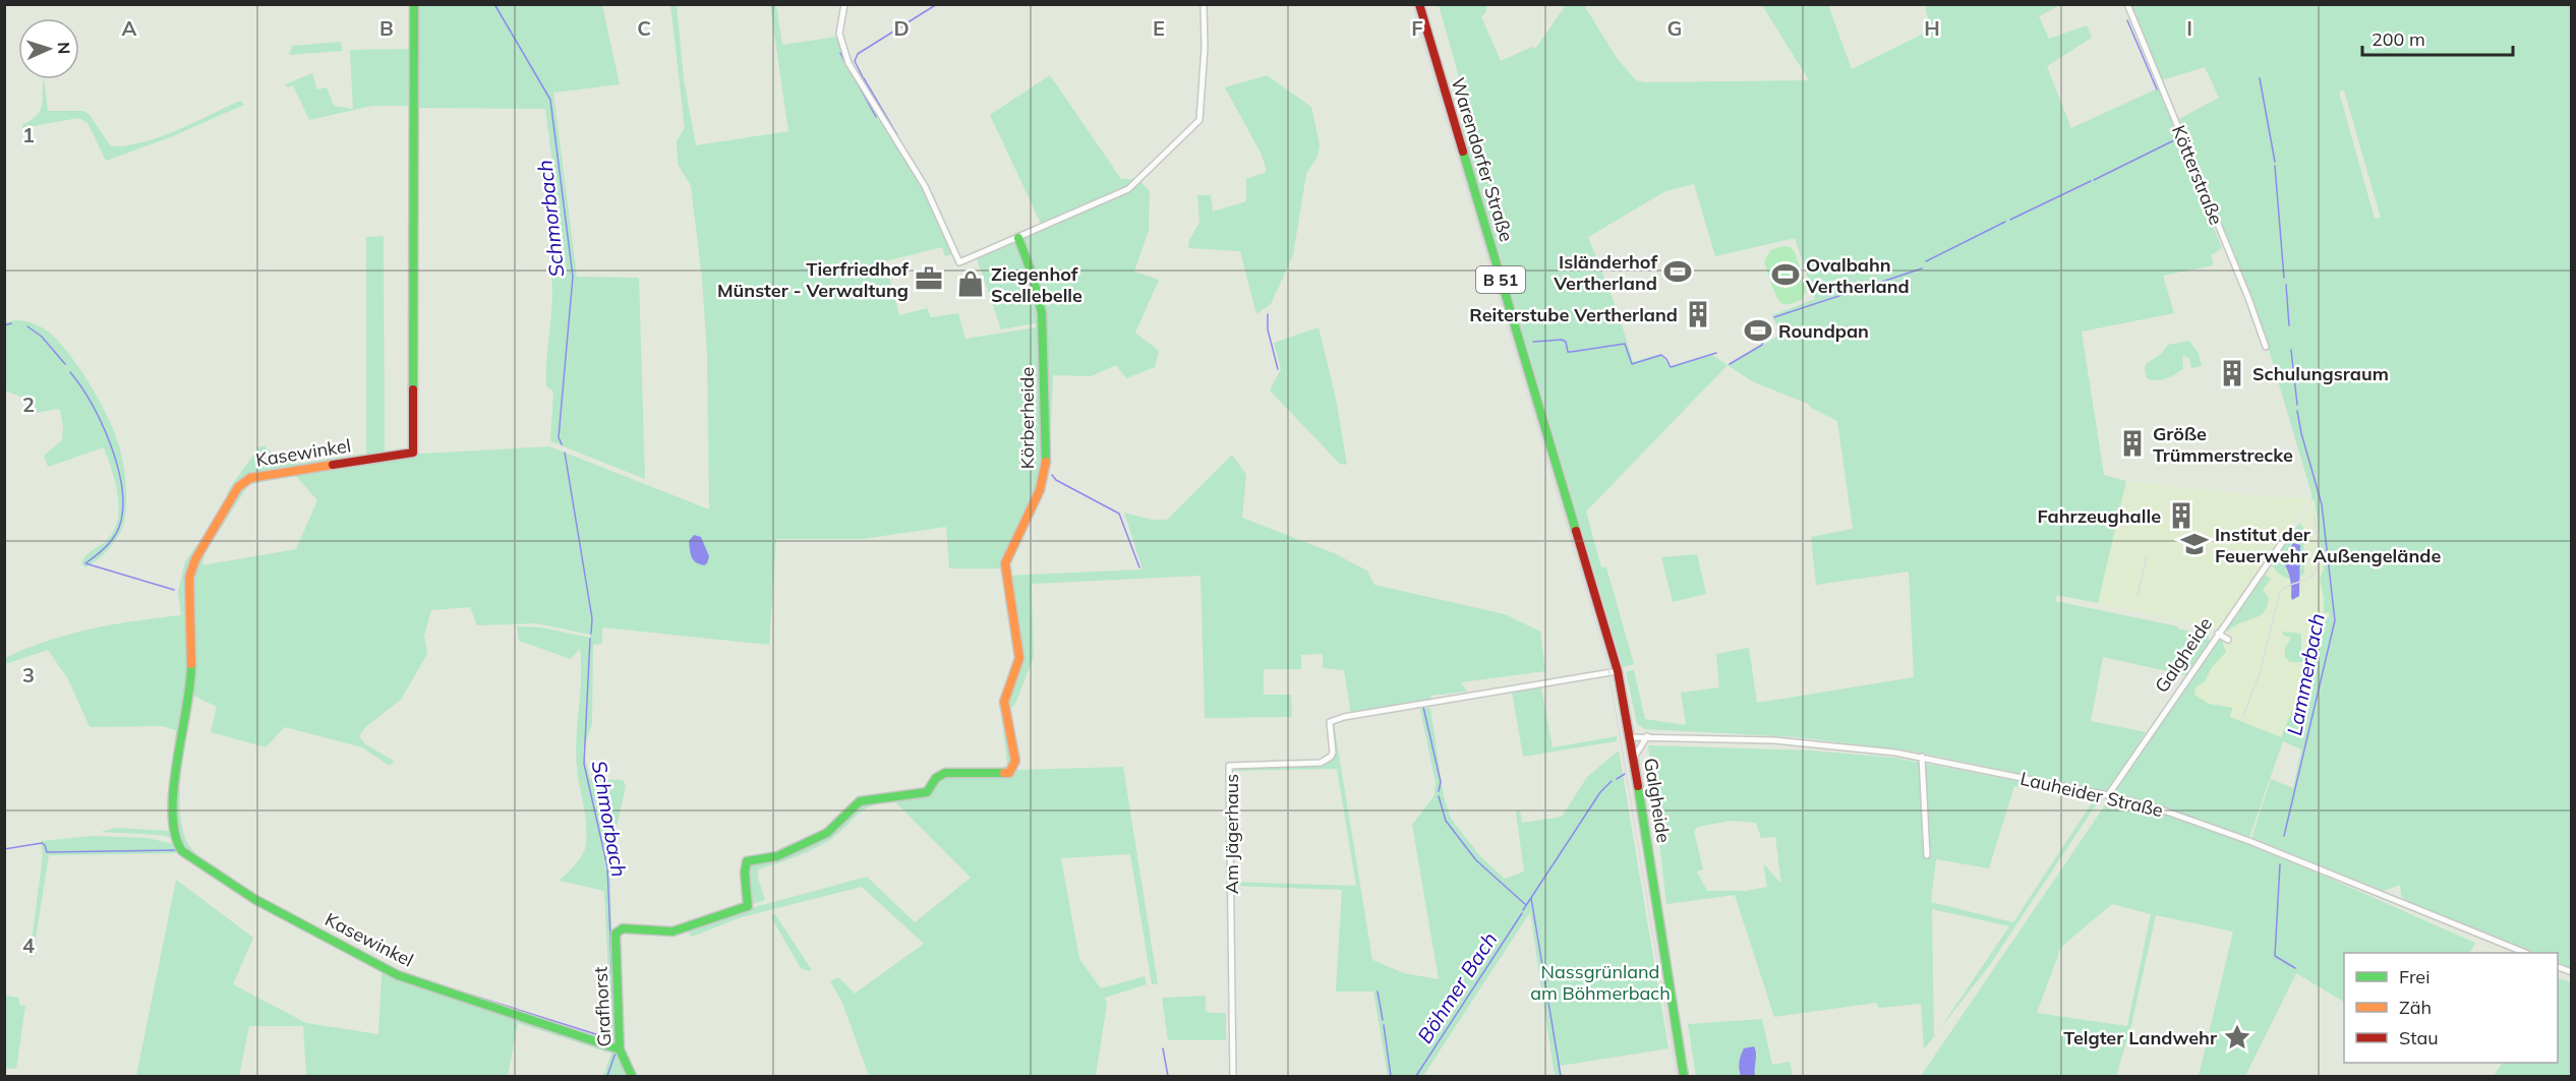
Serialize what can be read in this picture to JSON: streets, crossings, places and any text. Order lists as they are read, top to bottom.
{
  "streets": {
    "street": [
      "Warendorfer Straße",
      "Kötterstraße",
      "B 51",
      "Körberheide",
      "Kasewinkel",
      "Galgheide",
      "Lauheider Straße",
      "Am Jägerhaus",
      "Grafhorst"
    ]
  },
  "crossings": [
    ["Warendorfer Straße", "Galgheide"],
    ["Körberheide", "Grafhorst"],
    ["Kasewinkel", "Grafhorst"],
    ["Galgheide", "Lauheider Straße"],
    ["Galgheide", "Am Jägerhaus"]
  ],
  "water": ["Schmorbach", "Lammerbach", "Böhmer Bach"],
  "parks": ["Nassgrünland am Böhmerbach"],
  "places": {
    "sports": ["Isländerhof Vertherland", "Ovalbahn Vertherland", "Roundpan"],
    "office": ["Tierfriedhof Münster - Verwaltung"],
    "shop": ["Ziegenhof Scellebelle"],
    "building": [
      "Reiterstube Vertherland",
      "Schulungsraum",
      "Größe Trümmerstrecke",
      "Fahrzeughalle"
    ],
    "school or university": ["Institut der Feuerwehr Außengelände"],
    "place": ["Telgter Landwehr"]
  },
  "legend": ["Frei", "Zäh", "Stau"],
  "scale_bar": "200 m",
  "north": "right",
  "grid": {
    "columns": [
      "A",
      "B",
      "C",
      "D",
      "E",
      "F",
      "G",
      "H",
      "I"
    ],
    "rows": [
      "1",
      "2",
      "3",
      "4"
    ]
  }
}
